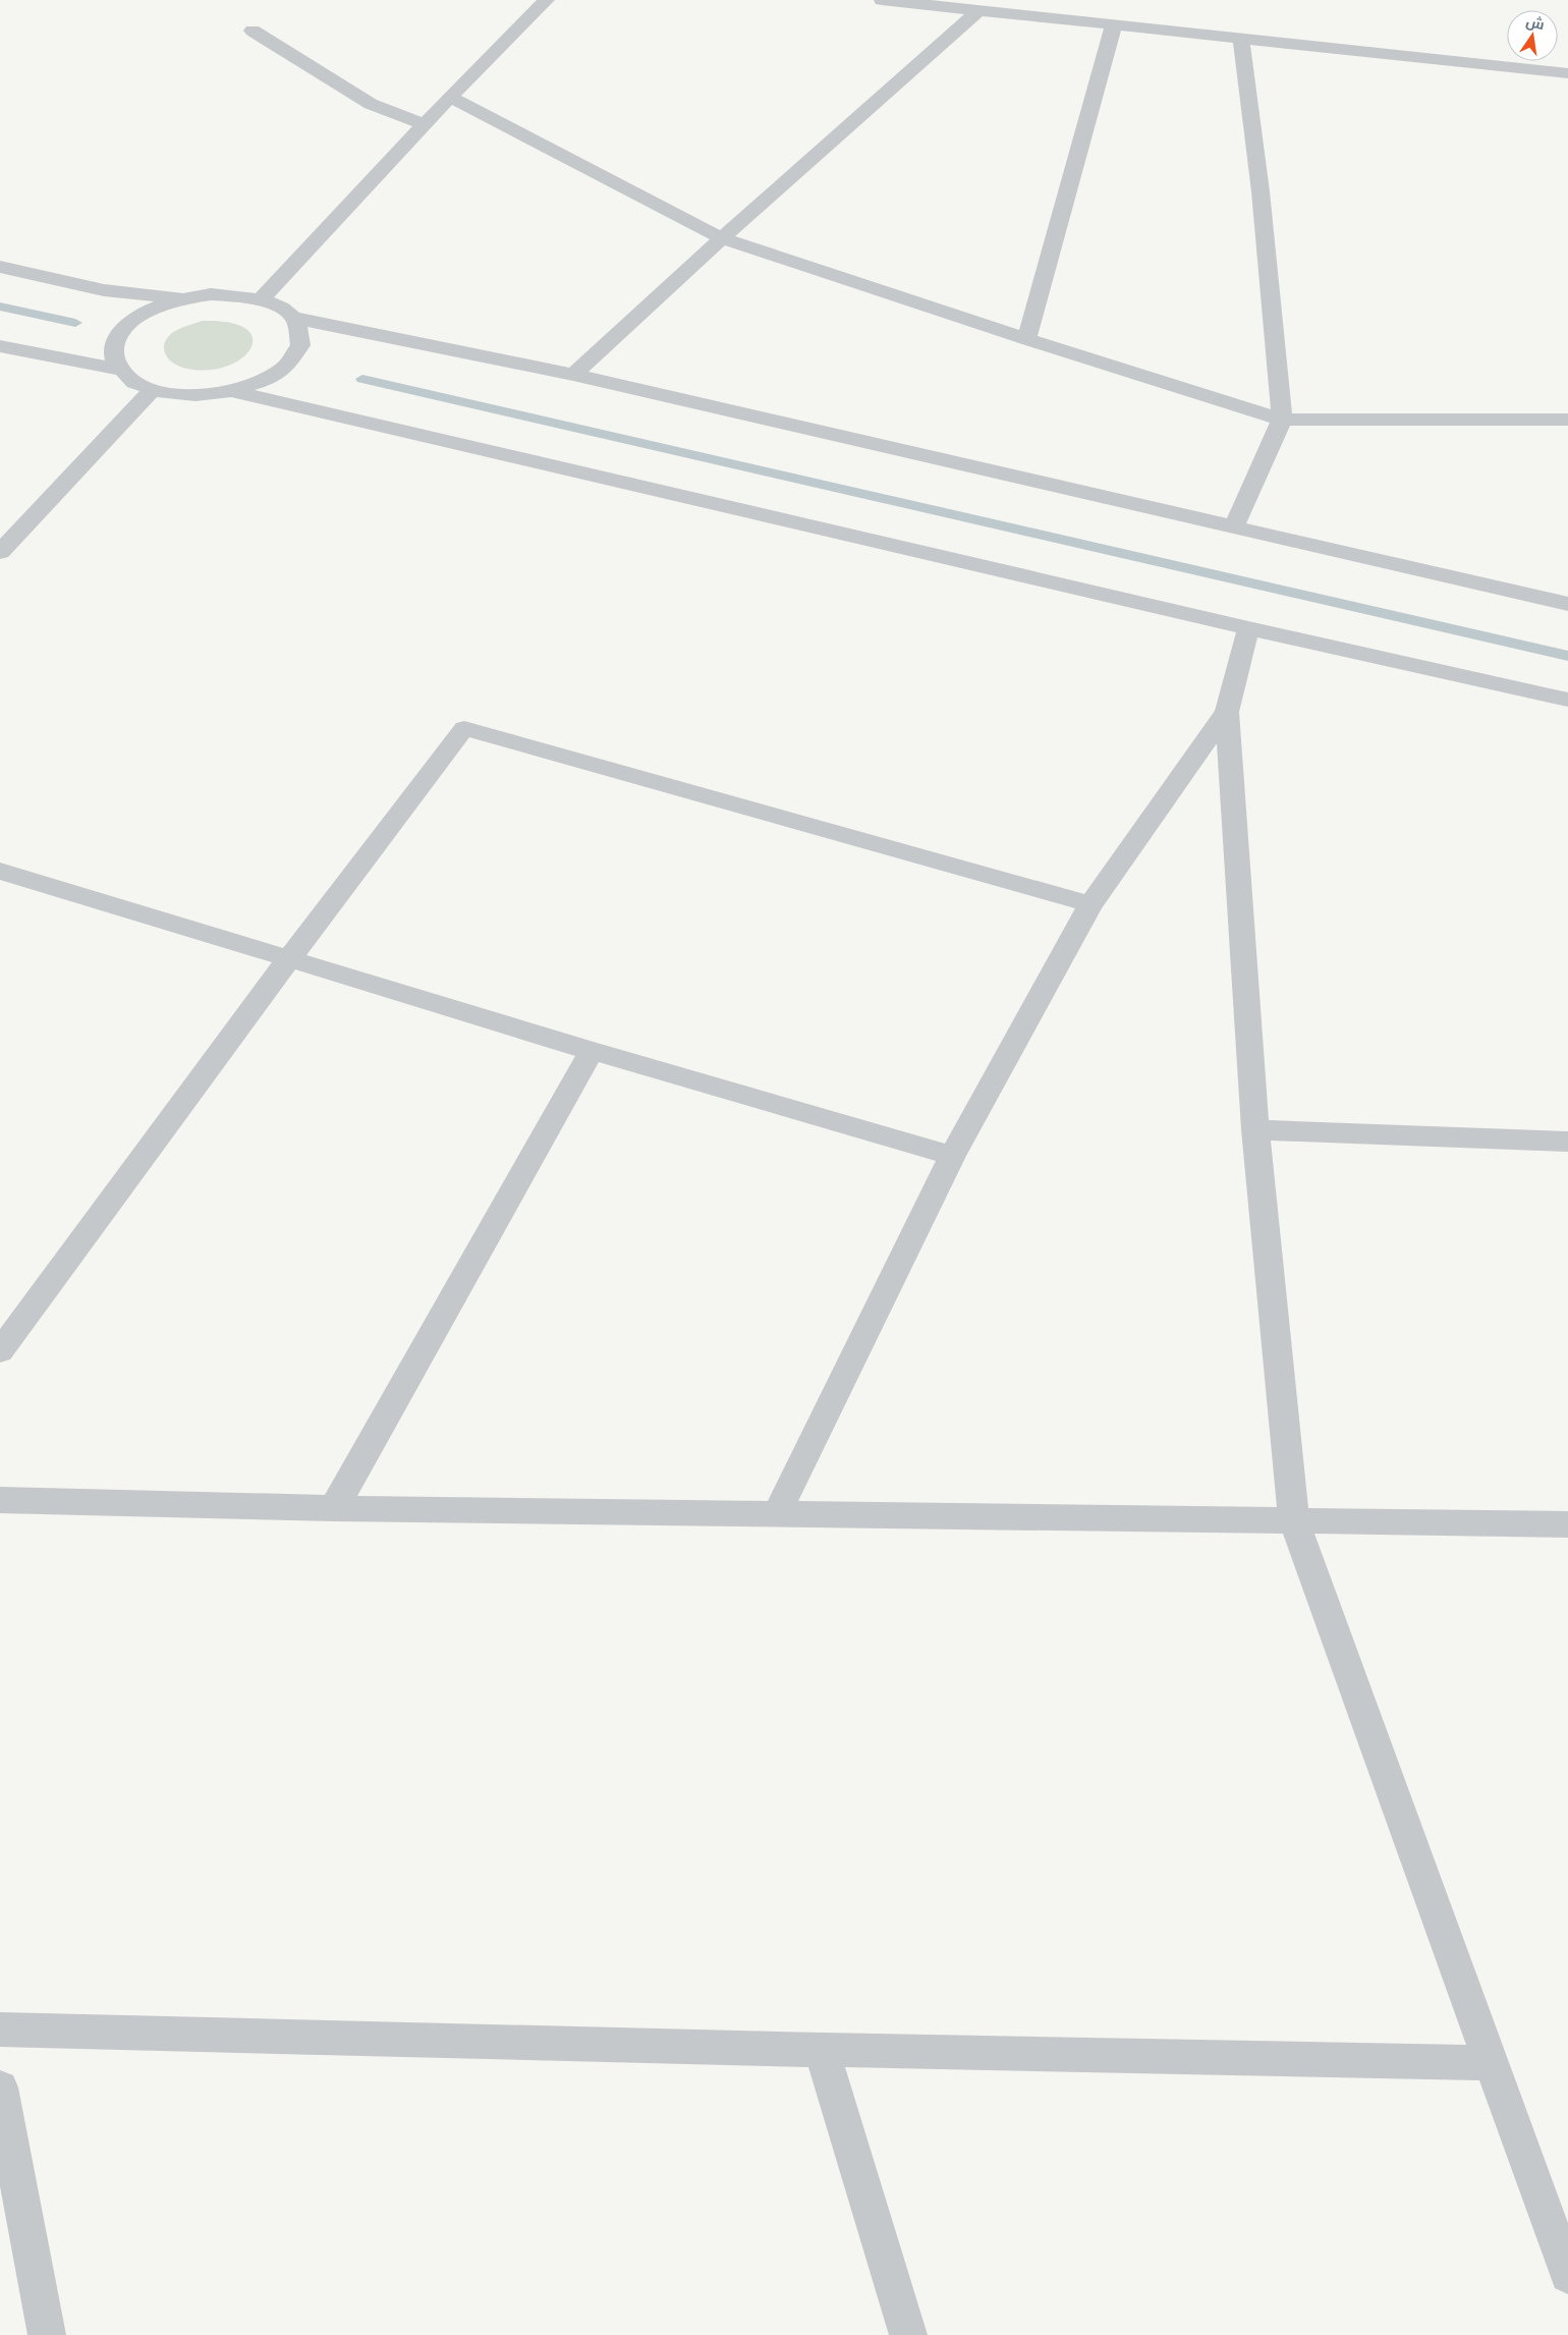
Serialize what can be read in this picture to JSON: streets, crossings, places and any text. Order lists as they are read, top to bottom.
{
  "north": "top"
}
